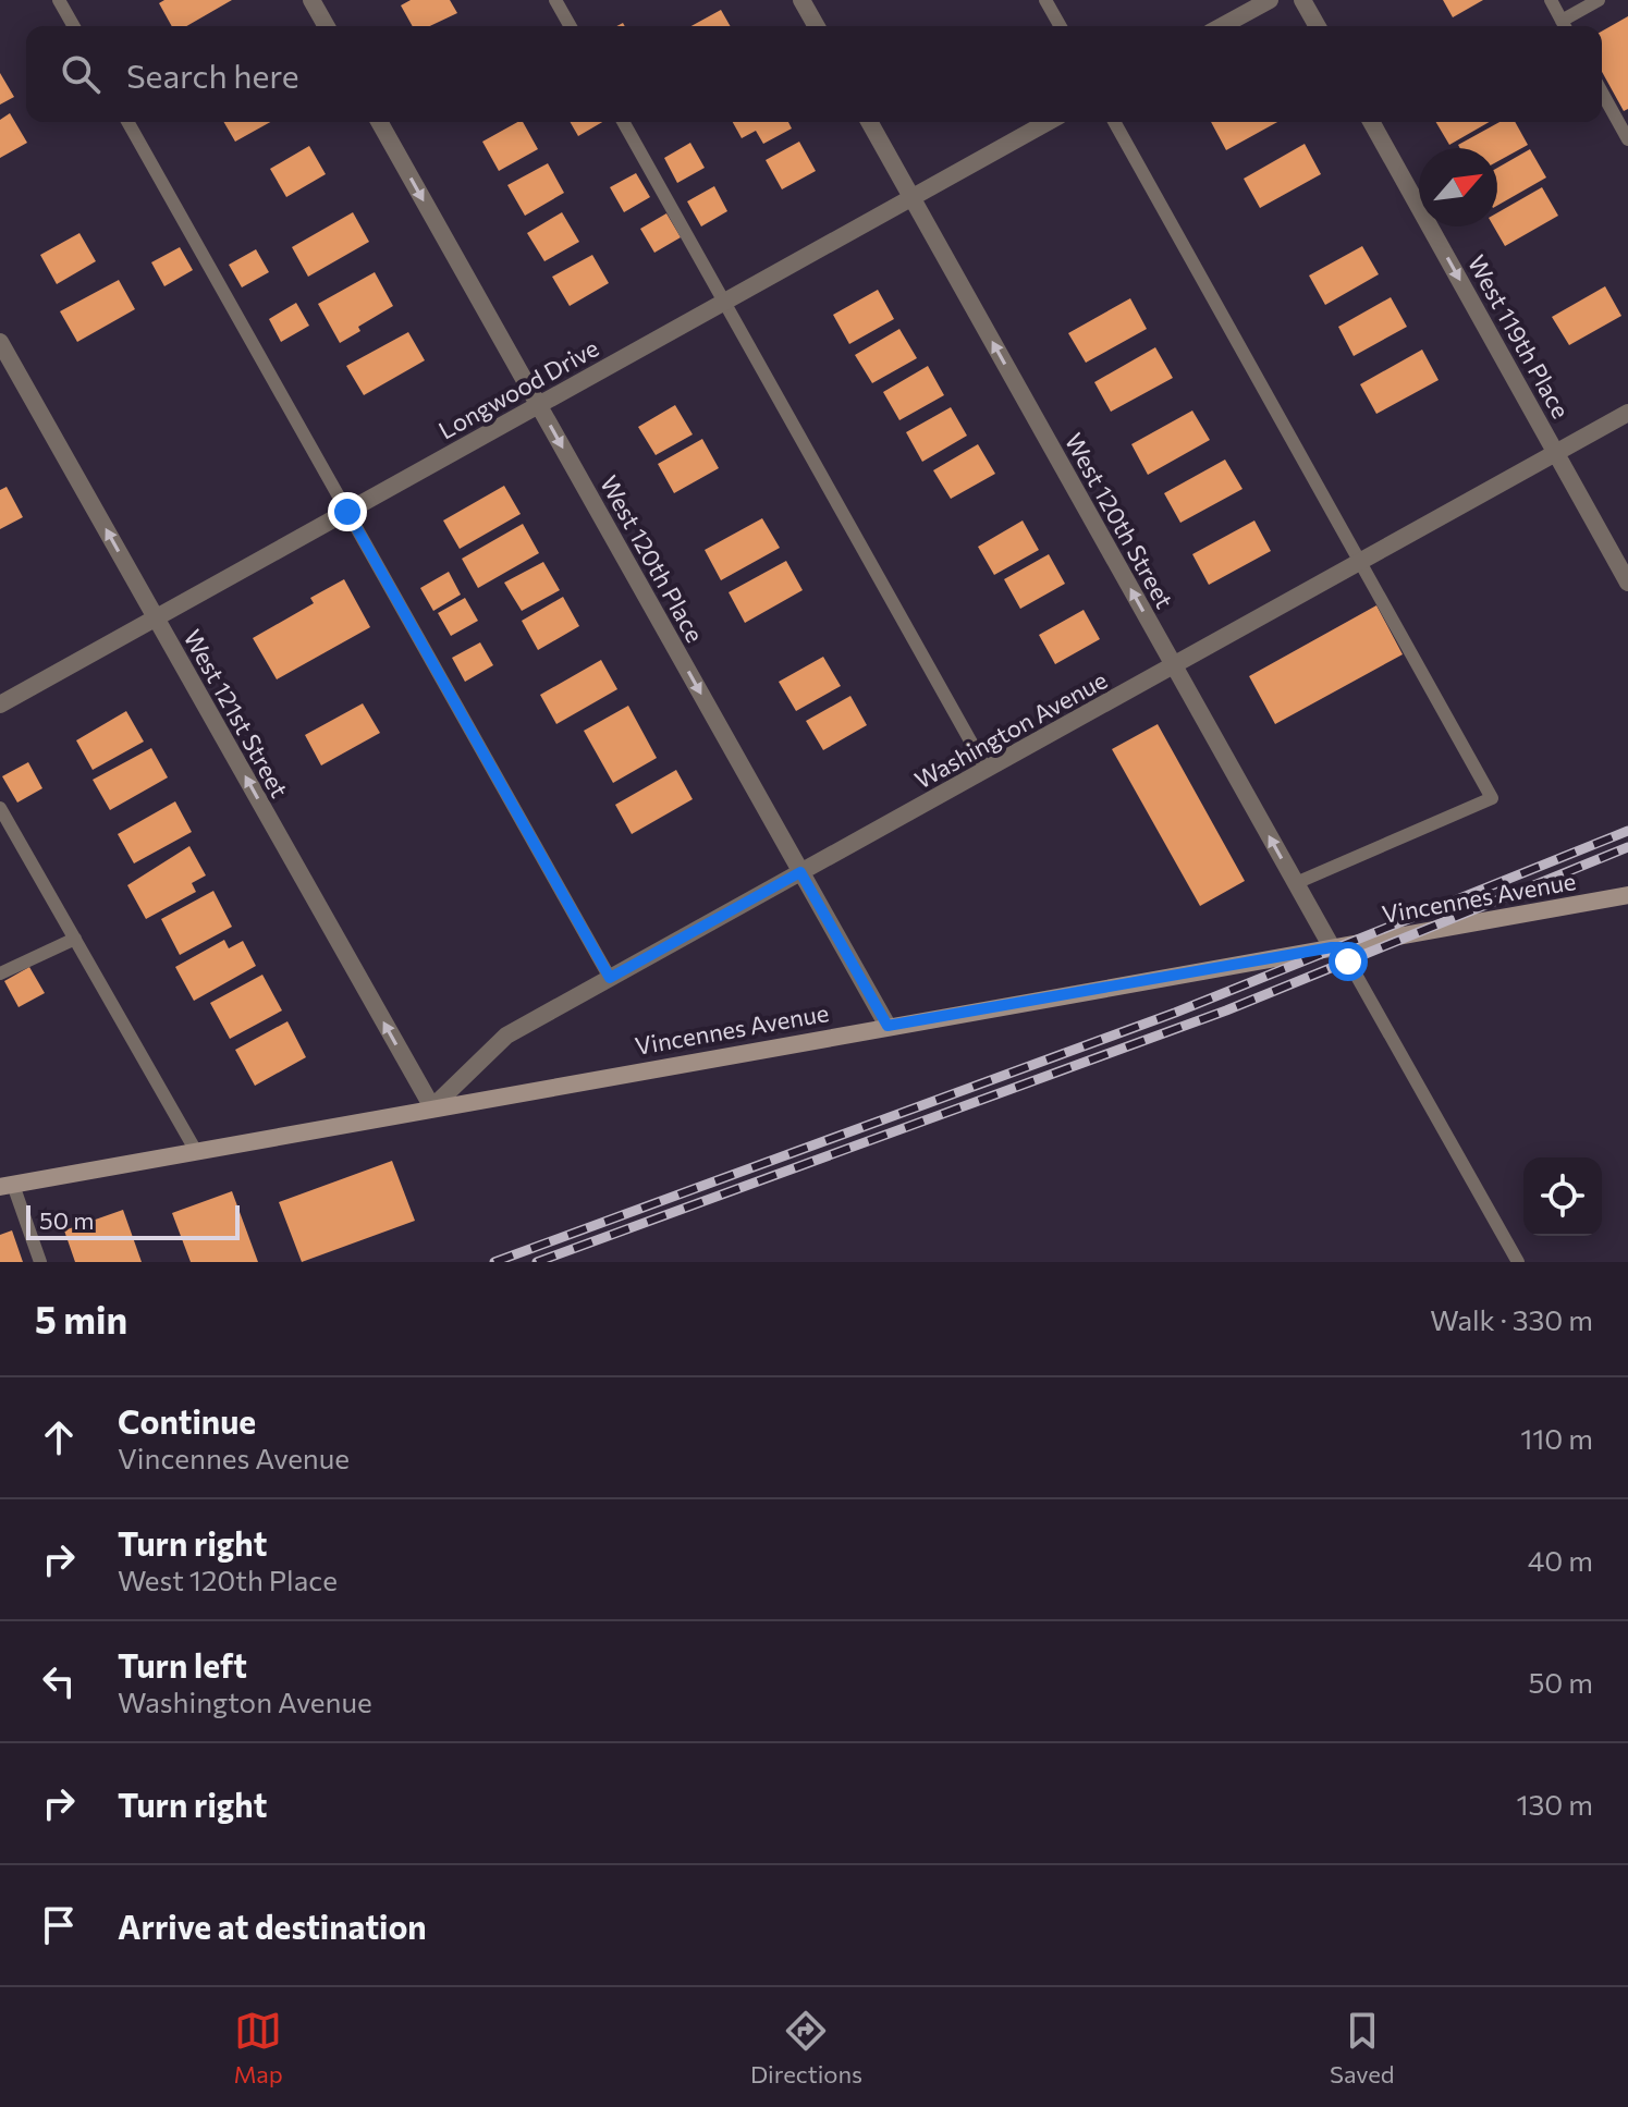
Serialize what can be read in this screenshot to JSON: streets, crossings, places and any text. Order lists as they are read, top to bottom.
{
  "streets": {
    "main road": ["Vincennes Avenue"],
    "street": [
      "West 119th Place",
      "Longwood Drive",
      "West 120th Street",
      "West 120th Place",
      "West 121st Street",
      "Washington Avenue"
    ]
  },
  "crossings": [
    ["West 119th Place", "Washington Avenue"],
    ["Longwood Drive", "West 120th Street"],
    ["Longwood Drive", "West 120th Place"],
    ["Longwood Drive", "West 121st Street"],
    ["West 120th Street", "Washington Avenue"],
    ["West 120th Street", "Vincennes Avenue"],
    ["West 120th Place", "Washington Avenue"],
    ["West 120th Place", "Vincennes Avenue"],
    ["West 121st Street", "Washington Avenue"],
    ["West 121st Street", "Vincennes Avenue"],
    ["Washington Avenue", "Vincennes Avenue"]
  ],
  "one_way": [
    "West 119th Place",
    "West 120th Street",
    "West 120th Place",
    "West 121st Street"
  ],
  "scale_bar": "50 m",
  "north": "top right",
  "page": {
    "search": "Search here",
    "scale": "50 m",
    "heading": ["5 min", "Walk · 330 m"],
    "list": [
      ["Continue", "Vincennes Avenue", "110 m"],
      ["Turn right", "West 120th Place", "40 m"],
      ["Turn left", "Washington Avenue", "50 m"],
      ["Turn right", "130 m"],
      "Arrive at destination"
    ],
    "nav": ["Map", "Directions", "Saved"]
  }
}
